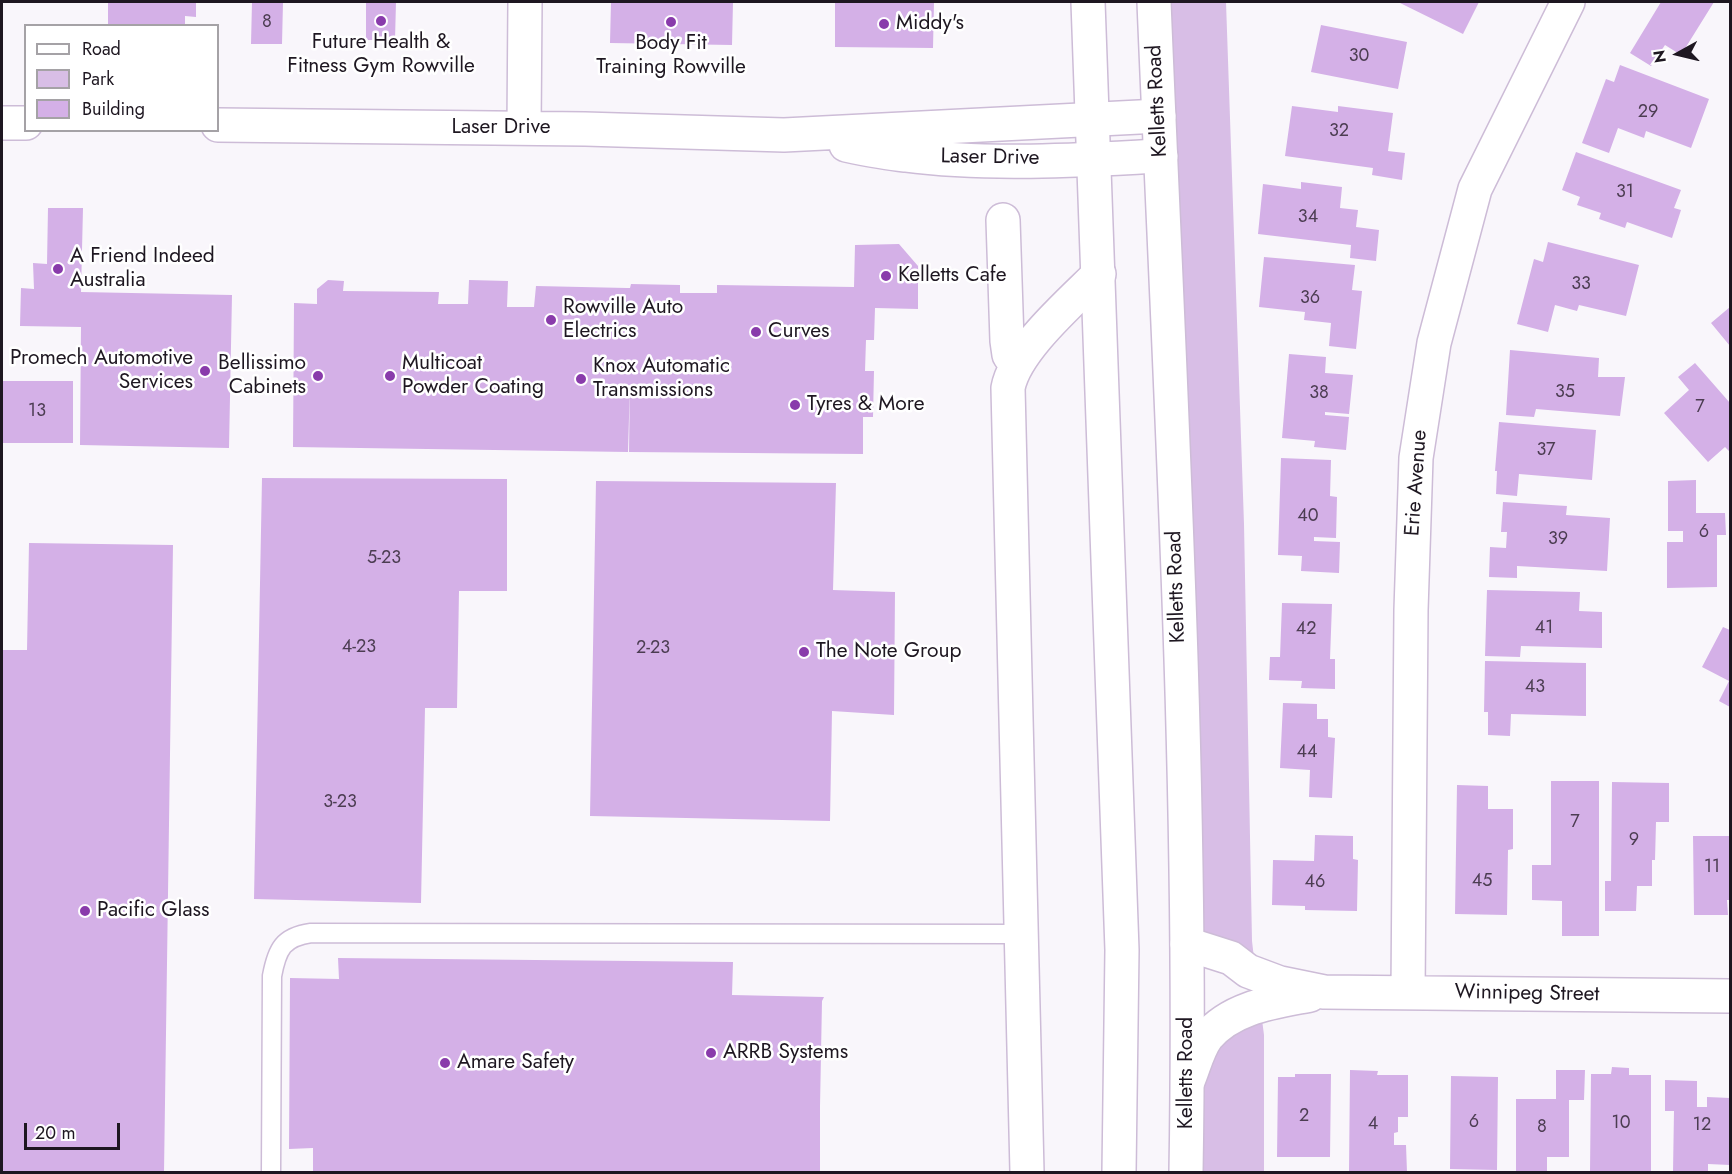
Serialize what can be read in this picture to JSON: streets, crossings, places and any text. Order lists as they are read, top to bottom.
{
  "streets": {
    "street": [
      "Kelletts Road",
      "Laser Drive",
      "Erie Avenue",
      "Winnipeg Street"
    ]
  },
  "crossings": [
    ["Kelletts Road", "Laser Drive"],
    ["Kelletts Road", "Winnipeg Street"],
    ["Erie Avenue", "Winnipeg Street"]
  ],
  "places": [
    "Future Health & Fitness Gym Rowville",
    "Body Fit Training Rowville",
    "Middy's",
    "A Friend Indeed Australia",
    "Kelletts Cafe",
    "Rowville Auto Electrics",
    "Curves",
    "Promech Automotive Services",
    "Bellissimo Cabinets",
    "Multicoat Powder Coating",
    "Knox Automatic Transmissions",
    "Tyres & More",
    "The Note Group",
    "Pacific Glass",
    "ARRB Systems",
    "Amare Safety"
  ],
  "house_numbers": [
    "8",
    "30",
    "29",
    "32",
    "31",
    "34",
    "33",
    "36",
    "35",
    "38",
    "7",
    "13",
    "37",
    "40",
    "6",
    "39",
    "5-23",
    "41",
    "42",
    "4-23",
    "2-23",
    "43",
    "44",
    "3-23",
    "7",
    "9",
    "11",
    "45",
    "46",
    "2",
    "6",
    "10",
    "4",
    "12",
    "8"
  ],
  "legend": ["Road", "Park", "Building"],
  "scale_bar": "20 m",
  "north": "left"
}
